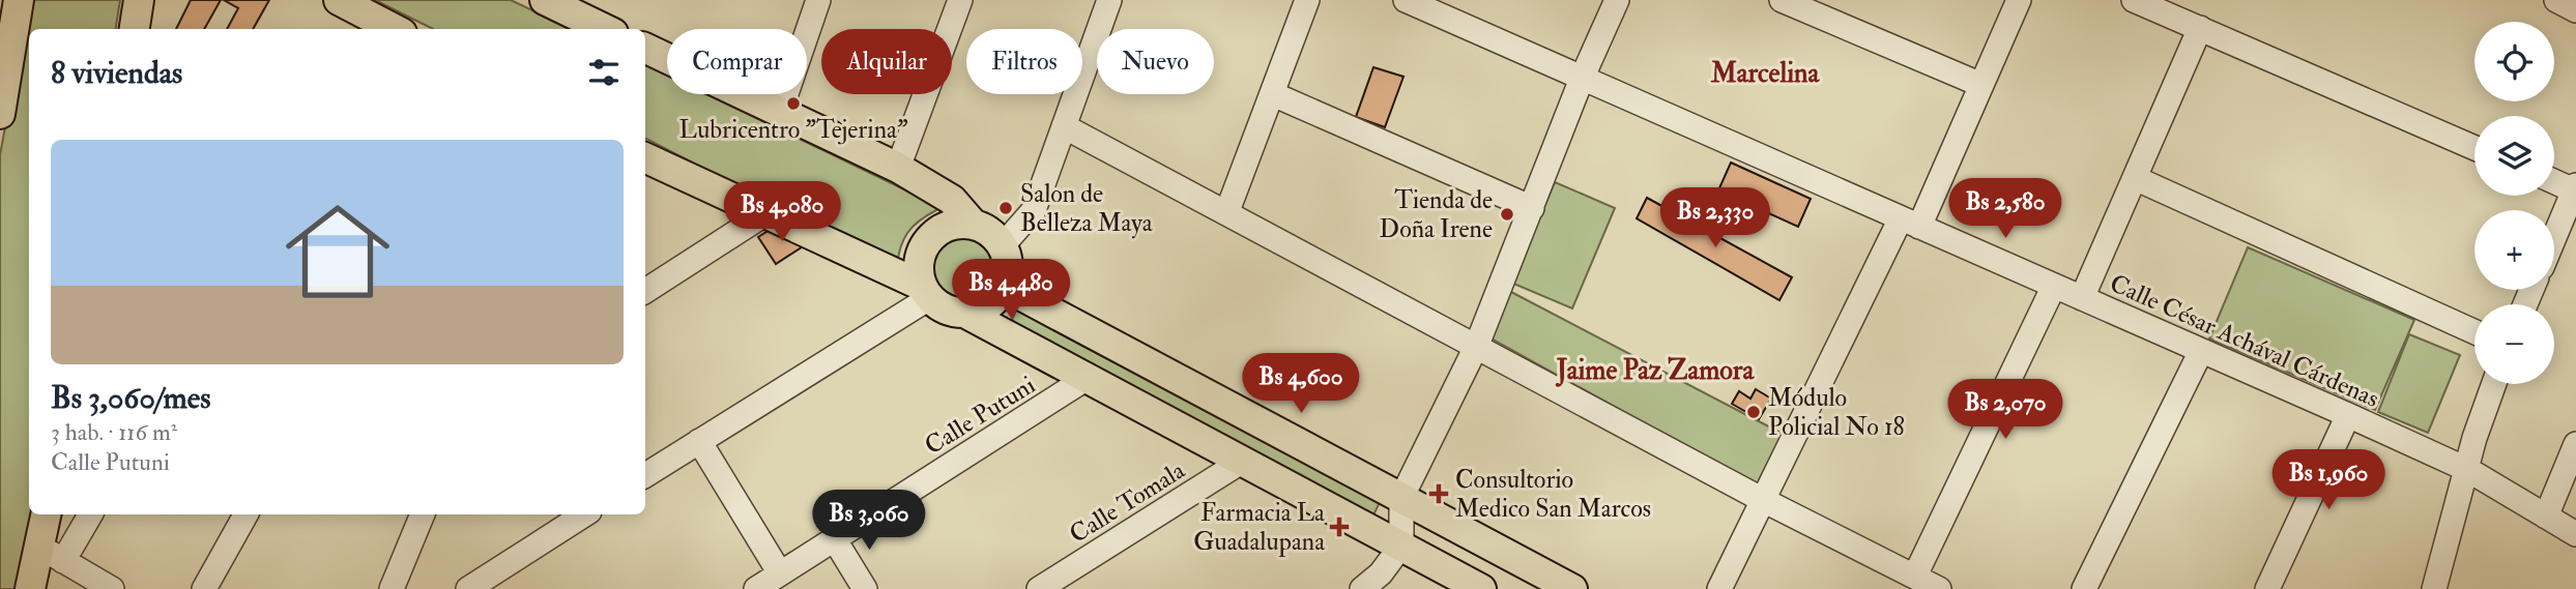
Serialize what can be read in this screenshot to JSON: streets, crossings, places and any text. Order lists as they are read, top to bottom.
{
  "streets": {
    "street": ["Calle César Achával Cárdenas", "Calle Putuni", "Calle Tomala"]
  },
  "districts": ["Marcelina", "Jaime Paz Zamora"],
  "places": {
    "other": [
      "Lubricentro \"Tejerina\"",
      "Salon de Belleza Maya",
      "Tienda de Doña Irene",
      "Módulo Policial No 18"
    ],
    "health": ["Consultorio Medico San Marcos", "Farmacia La Guadalupana"]
  },
  "page": {
    "map_buttons": ["+", "−"],
    "chip": [
      "Comprar",
      "Alquilar",
      "Filtros",
      "Nuevo"
    ],
    "heading": "8 viviendas",
    "list": [
      {
        "name": "Bs 3,060/mes",
        "note": "3 hab. · 116 m² · Calle Putuni"
      }
    ],
    "price": [
      "Bs 2,580",
      "Bs 4,080",
      "Bs 2,330",
      "Bs 4,480",
      "Bs 4,600",
      "Bs 2,070",
      "Bs 1,960",
      "Bs 3,060"
    ]
  }
}
